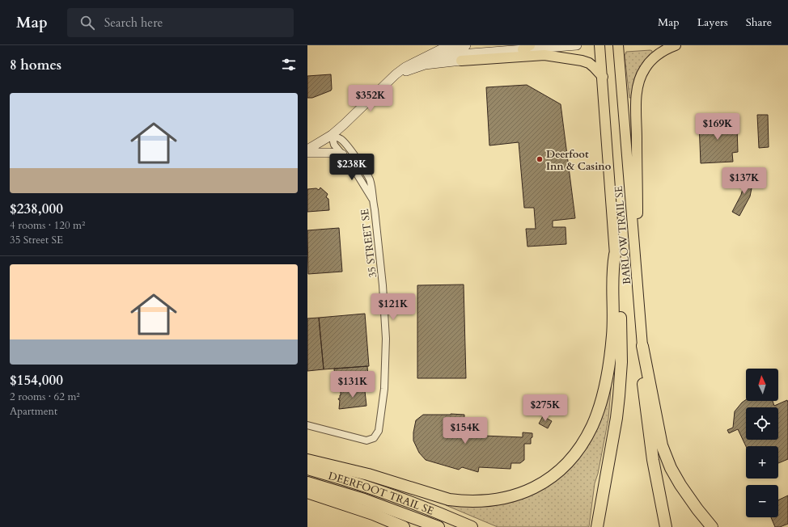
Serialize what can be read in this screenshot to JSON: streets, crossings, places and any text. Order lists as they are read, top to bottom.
{
  "streets": {
    "highway": ["DEERFOOT TRAIL SE"],
    "main road": ["BARLOW TRAIL SE"],
    "street": ["35 STREET SE"]
  },
  "places": ["Deerfoot Inn & Casino"],
  "north": "top",
  "page": {
    "header": "Map",
    "search": "Search here",
    "nav": ["Map", "Layers", "Share"],
    "heading": "8 homes",
    "list": [
      {
        "name": "$238,000",
        "note": "4 rooms · 120 m² · 35 Street SE"
      },
      {
        "name": "$154,000",
        "note": "2 rooms · 62 m² · Apartment"
      }
    ],
    "price": [
      "$352K",
      "$169K",
      "$238K",
      "$137K",
      "$121K",
      "$131K",
      "$275K",
      "$154K"
    ],
    "map_buttons": ["+", "−"]
  }
}
